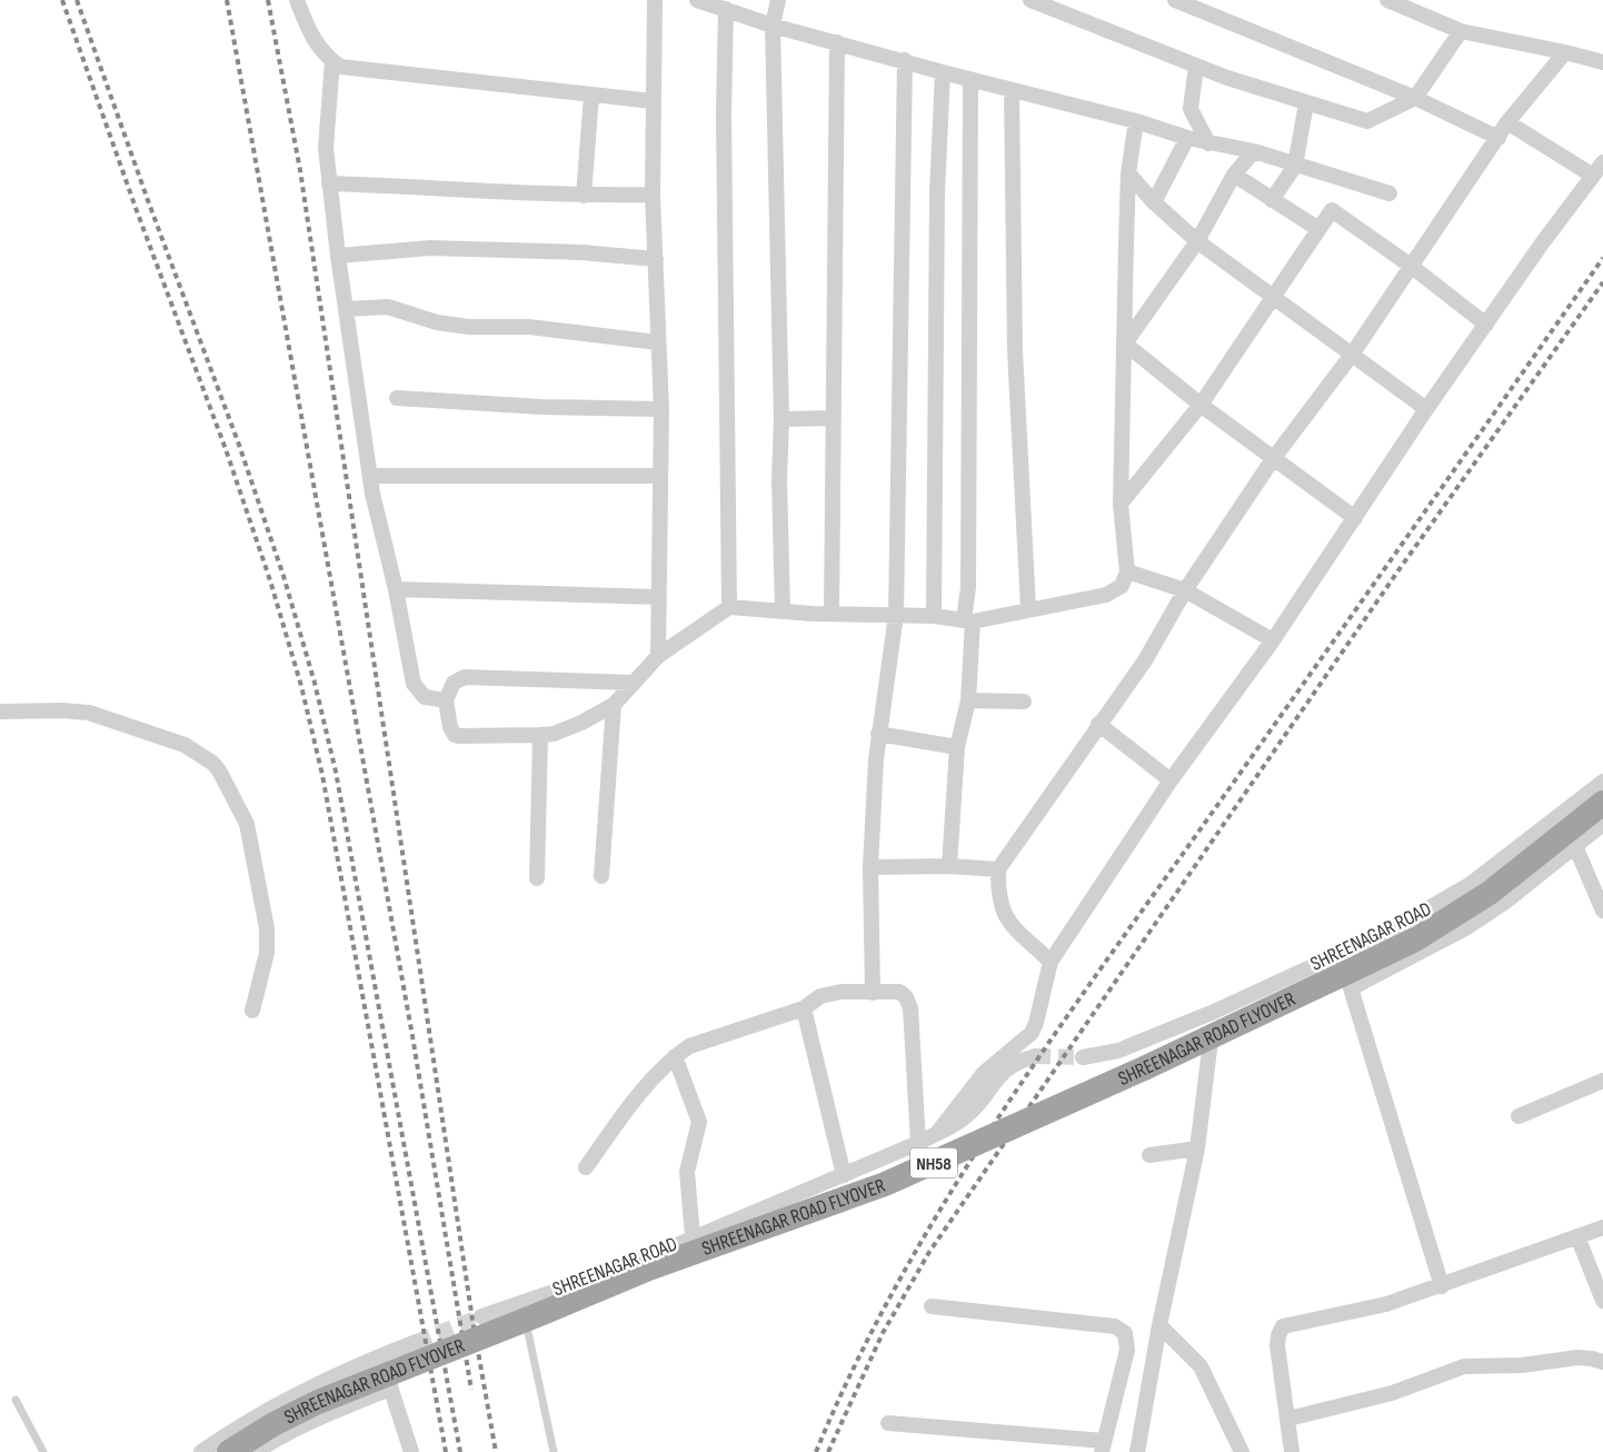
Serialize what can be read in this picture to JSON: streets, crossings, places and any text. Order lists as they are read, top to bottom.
{
  "streets": {
    "highway": ["SHREENAGAR ROAD FLYOVER", "NH58"],
    "street": ["SHREENAGAR ROAD"]
  }
}
